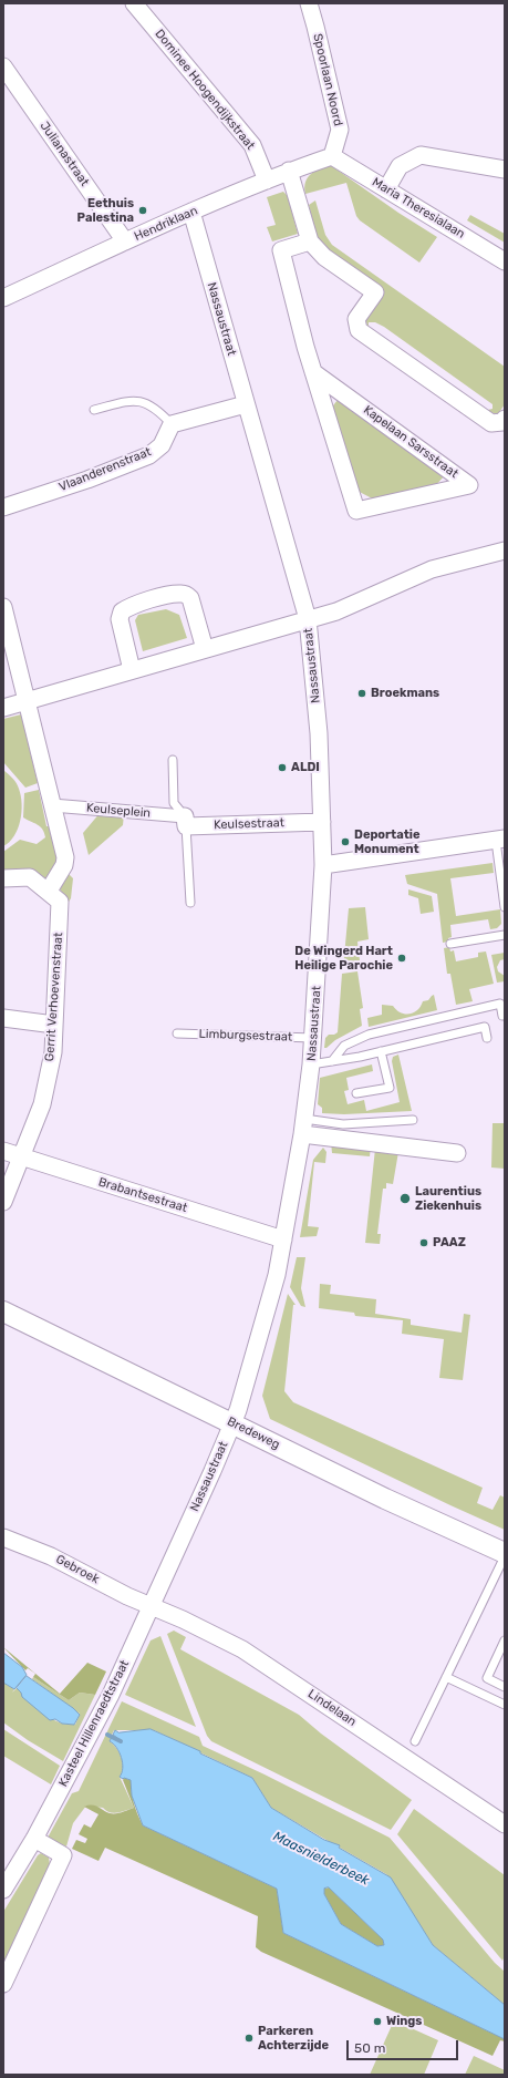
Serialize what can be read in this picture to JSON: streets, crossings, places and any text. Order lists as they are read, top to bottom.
{
  "streets": {
    "street": [
      "Spoorlaan Noord",
      "Dominee Hoogendijkstraat",
      "Julianastraat",
      "Maria Theresialaan",
      "Hendriklaan",
      "Nassaustraat",
      "Kapelaan Sarsstraat",
      "Vlaanderenstraat",
      "Keulseplein",
      "Keulsestraat",
      "Gerrit Verhoevenstraat",
      "Brabantsestraat",
      "Bredeweg",
      "Gebroek",
      "Lindelaan",
      "Kasteel Hillenraedtstraat"
    ],
    "lane": ["Limburgsestraat"]
  },
  "crossings": [
    ["Spoorlaan Noord", "Maria Theresialaan"],
    ["Spoorlaan Noord", "Hendriklaan"],
    ["Dominee Hoogendijkstraat", "Hendriklaan"],
    ["Julianastraat", "Hendriklaan"],
    ["Maria Theresialaan", "Hendriklaan"],
    ["Hendriklaan", "Nassaustraat"],
    ["Nassaustraat", "Keulsestraat"],
    ["Nassaustraat", "Limburgsestraat"],
    ["Nassaustraat", "Brabantsestraat"],
    ["Nassaustraat", "Bredeweg"],
    ["Nassaustraat", "Gebroek"],
    ["Nassaustraat", "Lindelaan"],
    ["Nassaustraat", "Kasteel Hillenraedtstraat"],
    ["Keulseplein", "Keulsestraat"],
    ["Gerrit Verhoevenstraat", "Brabantsestraat"],
    ["Gebroek", "Lindelaan"],
    ["Gebroek", "Kasteel Hillenraedtstraat"],
    ["Lindelaan", "Kasteel Hillenraedtstraat"]
  ],
  "water": ["Maasnielderbeek"],
  "places": [
    "Eethuis Palestina",
    "Broekmans",
    "ALDI",
    "Deportatie Monument",
    "De Wingerd Hart Heilige Parochie",
    "Laurentius Ziekenhuis",
    "PAAZ",
    "Wings",
    "Parkeren Achterzijde"
  ],
  "scale_bar": "50 m"
}
